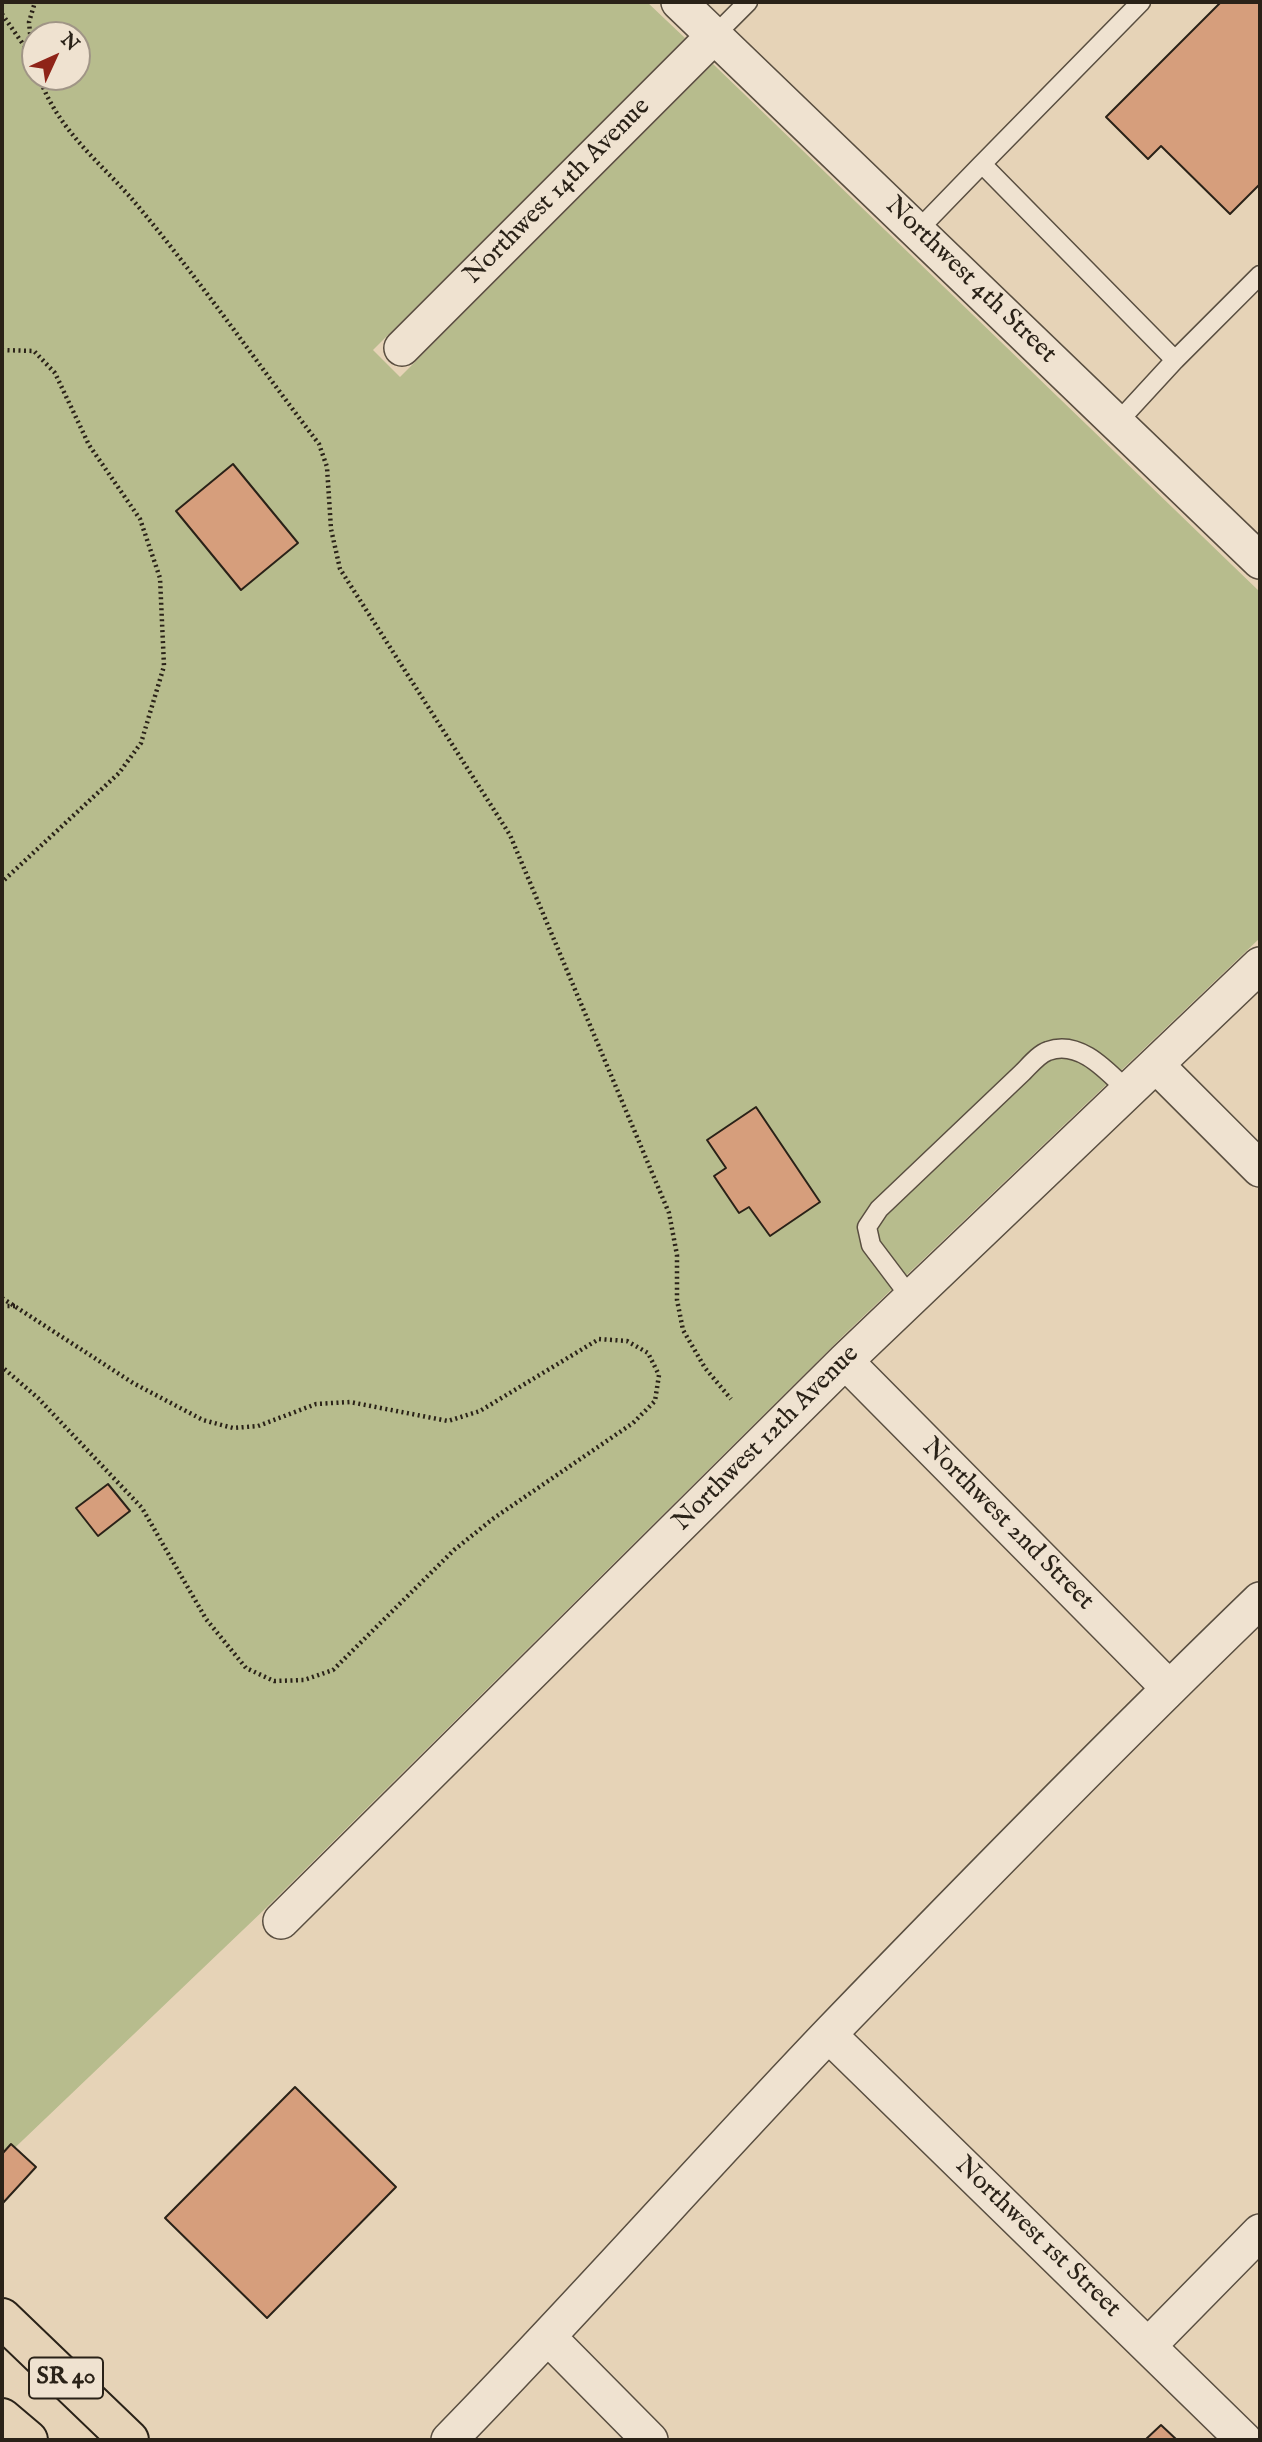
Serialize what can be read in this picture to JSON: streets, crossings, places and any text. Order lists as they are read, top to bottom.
{
  "streets": {
    "main road": ["SR 40"],
    "street": [
      "Northwest 14th Avenue",
      "Northwest 4th Street",
      "Northwest 12th Avenue",
      "Northwest 2nd Street",
      "Northwest 1st Street"
    ]
  },
  "crossings": [
    ["Northwest 14th Avenue", "Northwest 4th Street"],
    ["Northwest 12th Avenue", "Northwest 2nd Street"]
  ],
  "north": "top right"
}
